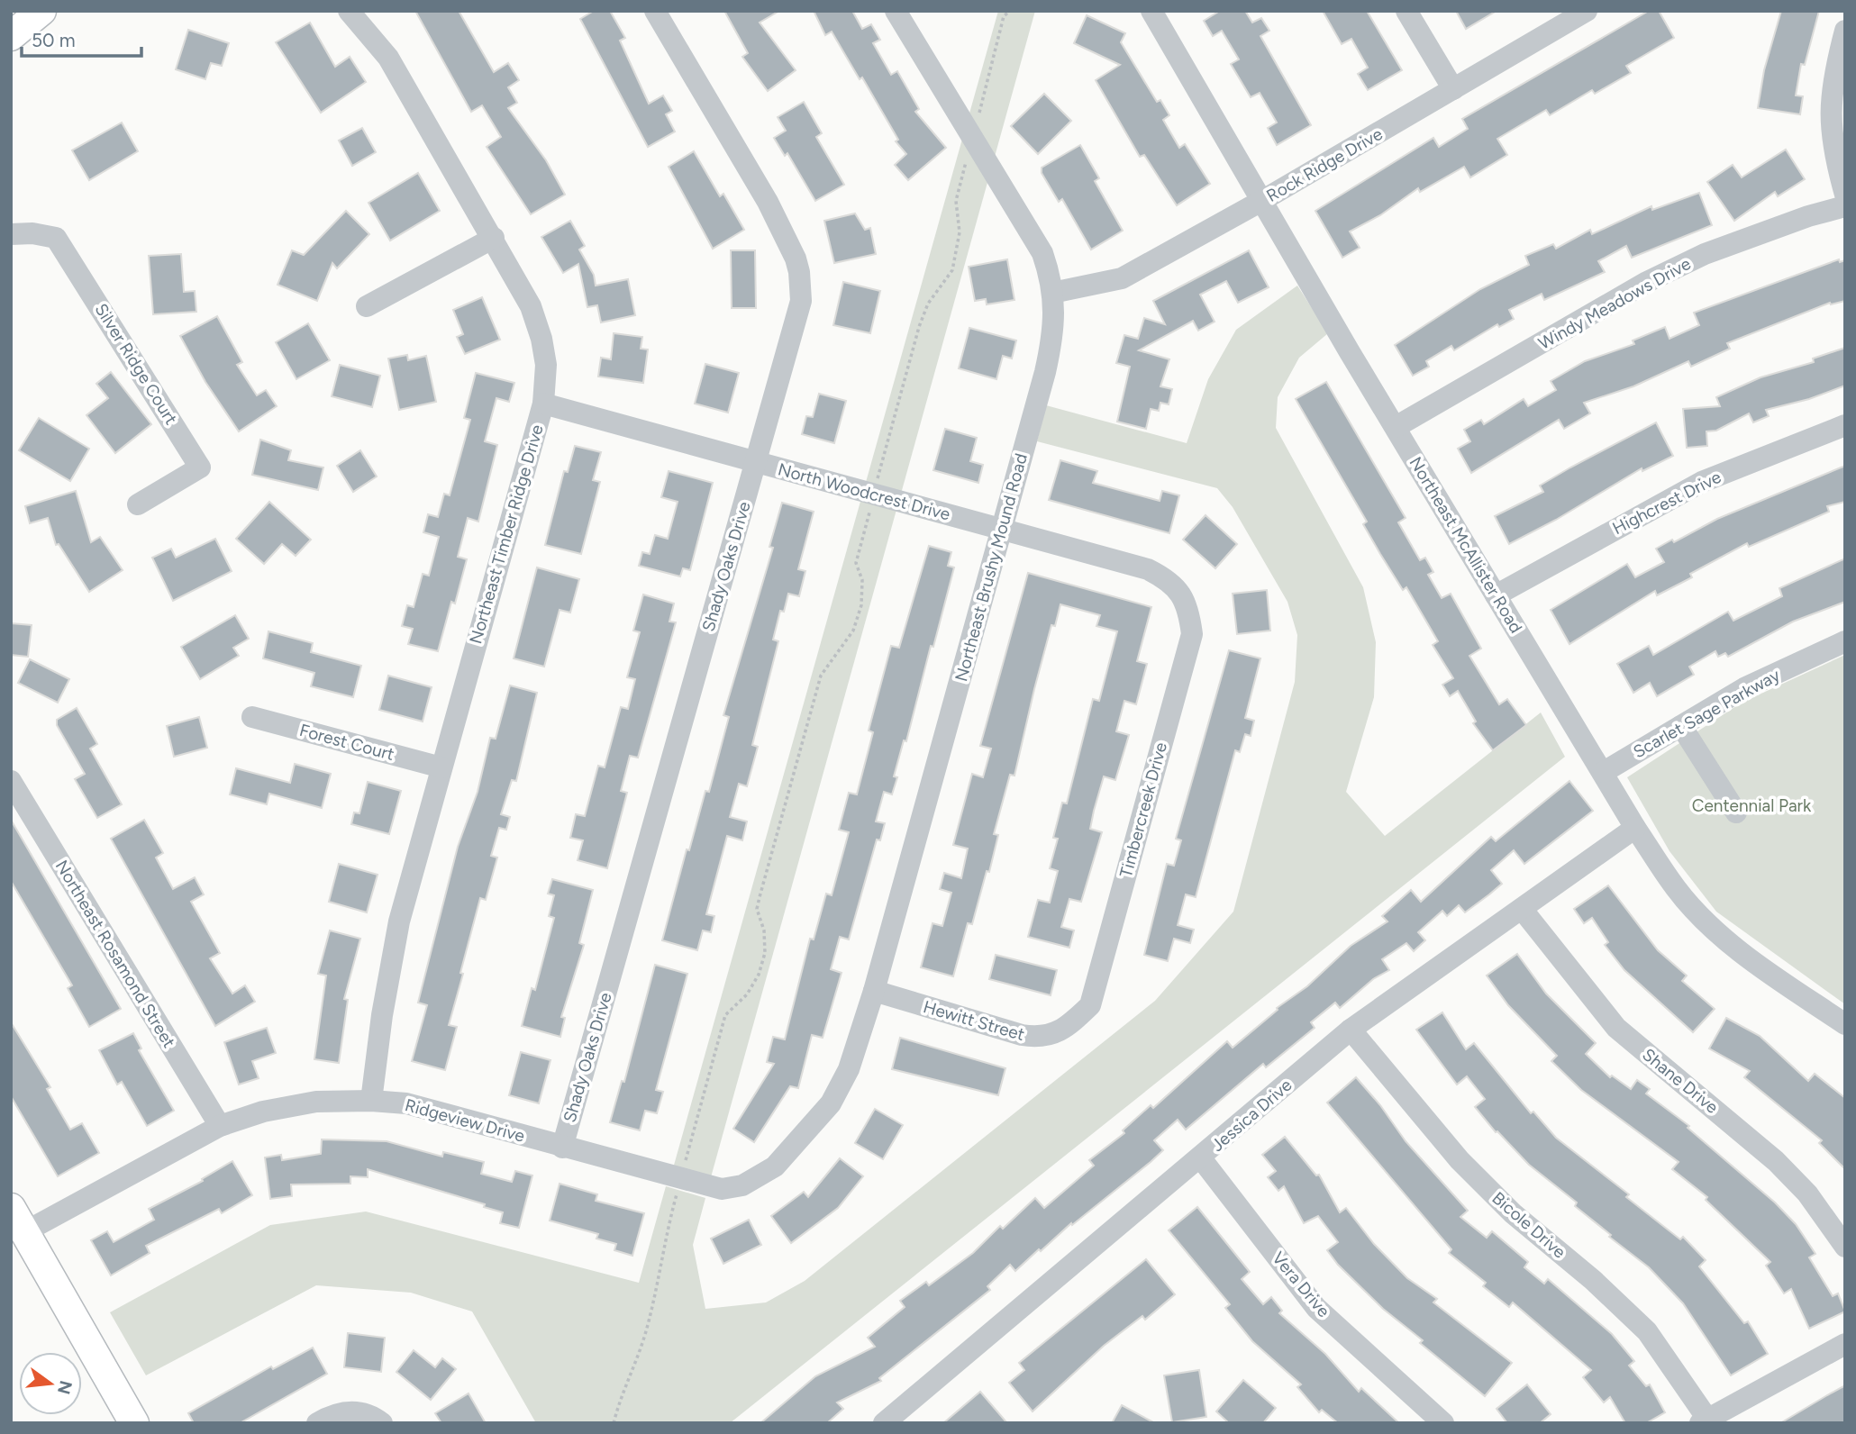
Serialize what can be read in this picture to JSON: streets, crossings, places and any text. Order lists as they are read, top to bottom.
{
  "streets": {
    "street": [
      "Rock Ridge Drive",
      "Windy Meadows Drive",
      "Silver Ridge Court",
      "North Woodcrest Drive",
      "Highcrest Drive",
      "Northeast Timber Ridge Drive",
      "Northeast McAllister Road",
      "Shady Oaks Drive",
      "Northeast Brushy Mound Road",
      "Scarlet Sage Parkway",
      "Forest Court",
      "Timbercreek Drive",
      "Northeast Rosamond Street",
      "Hewitt Street",
      "Shane Drive",
      "Jessica Drive",
      "Ridgeview Drive",
      "Bicole Drive",
      "Vera Drive"
    ]
  },
  "crossings": [
    ["Rock Ridge Drive", "Northeast McAllister Road"],
    ["Rock Ridge Drive", "Northeast Brushy Mound Road"],
    ["Windy Meadows Drive", "Northeast McAllister Road"],
    ["North Woodcrest Drive", "Northeast Timber Ridge Drive"],
    ["North Woodcrest Drive", "Shady Oaks Drive"],
    ["North Woodcrest Drive", "Northeast Brushy Mound Road"],
    ["North Woodcrest Drive", "Timbercreek Drive"],
    ["Highcrest Drive", "Northeast McAllister Road"],
    ["Northeast Timber Ridge Drive", "Forest Court"],
    ["Northeast Timber Ridge Drive", "Ridgeview Drive"],
    ["Northeast McAllister Road", "Scarlet Sage Parkway"],
    ["Northeast McAllister Road", "Jessica Drive"],
    ["Shady Oaks Drive", "Ridgeview Drive"],
    ["Northeast Brushy Mound Road", "Hewitt Street"],
    ["Northeast Brushy Mound Road", "Ridgeview Drive"],
    ["Timbercreek Drive", "Hewitt Street"],
    ["Northeast Rosamond Street", "Ridgeview Drive"],
    ["Shane Drive", "Jessica Drive"],
    ["Jessica Drive", "Bicole Drive"],
    ["Jessica Drive", "Vera Drive"]
  ],
  "parks": ["Centennial Park"],
  "scale_bar": "50 m",
  "north": "right"
}
